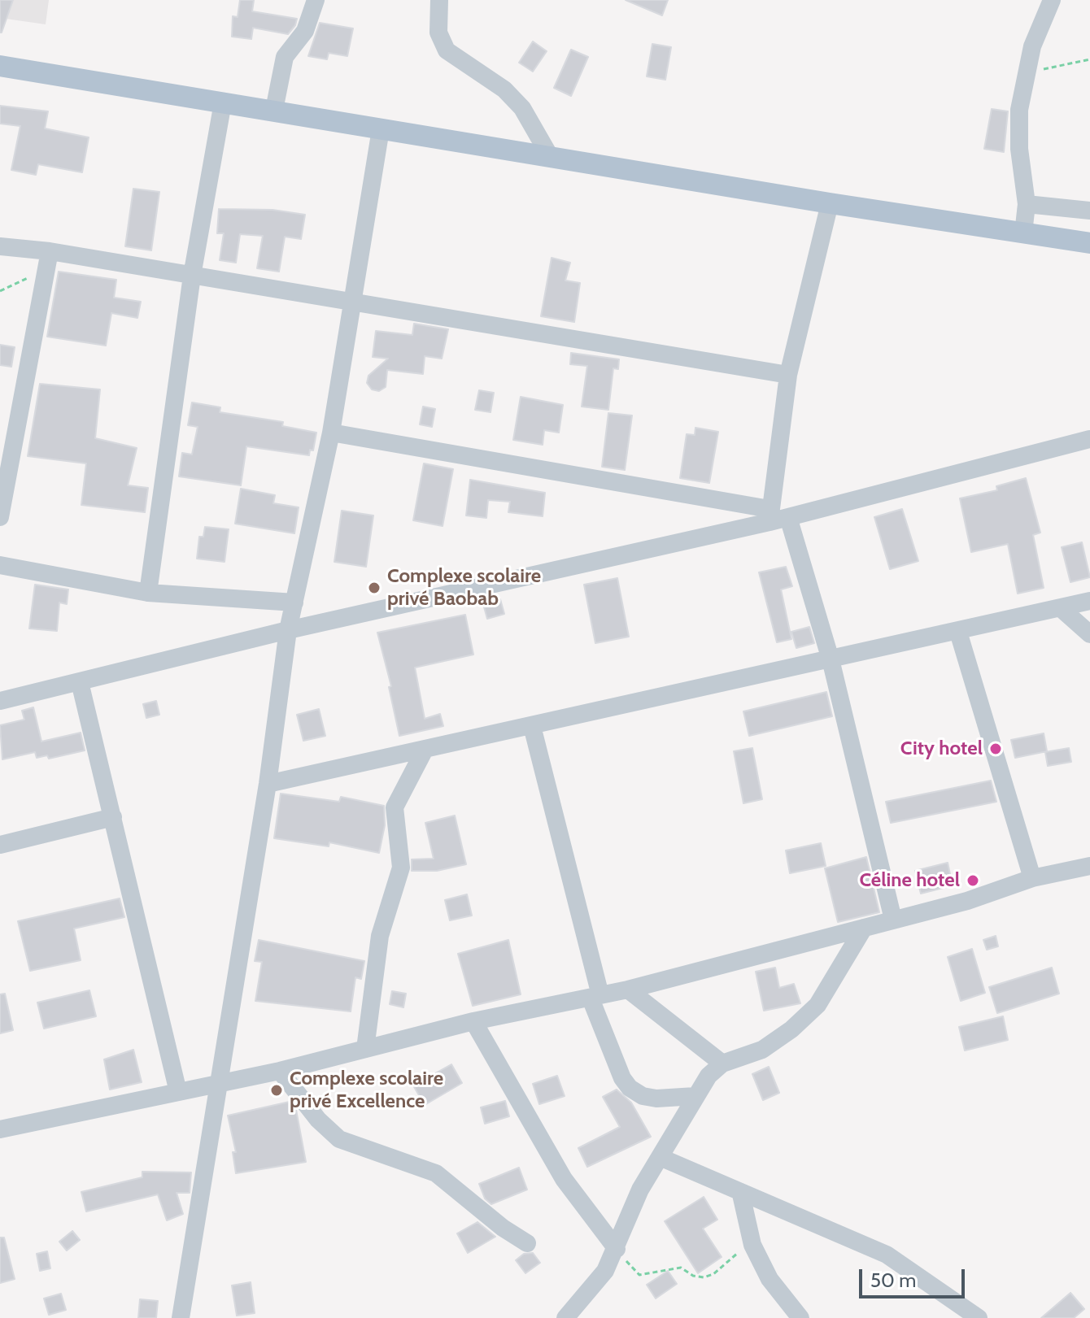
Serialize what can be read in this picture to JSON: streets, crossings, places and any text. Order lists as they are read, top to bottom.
{
  "places": [
    "Complexe scolaire privé Baobab",
    "City hotel",
    "Céline hotel",
    "Complexe scolaire privé Excellence"
  ],
  "scale_bar": "50 m"
}
